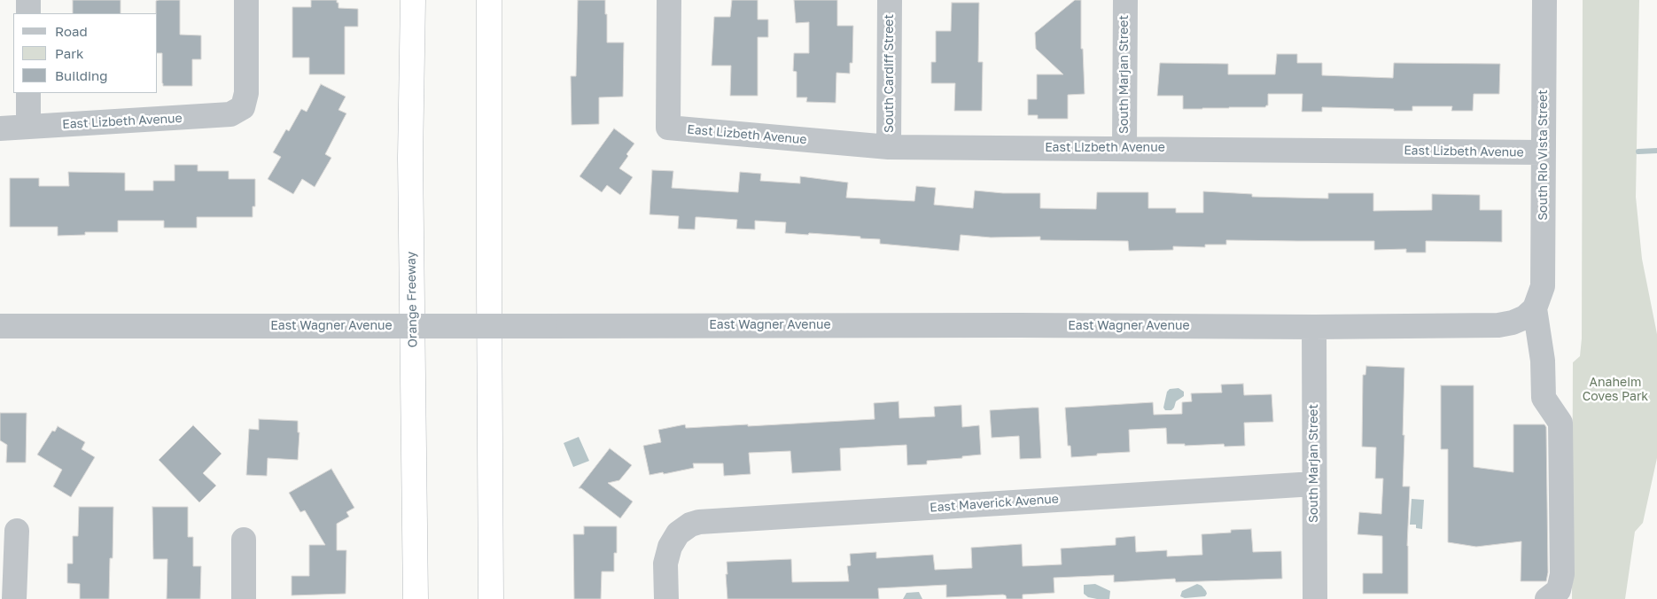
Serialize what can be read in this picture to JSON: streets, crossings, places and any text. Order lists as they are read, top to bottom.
{
  "streets": {
    "highway": ["Orange Freeway"],
    "street": [
      "South Cardiff Street",
      "South Marjan Street",
      "East Lizbeth Avenue",
      "South Rio Vista Street",
      "East Wagner Avenue",
      "East Maverick Avenue"
    ]
  },
  "crossings": [
    ["South Cardiff Street", "East Lizbeth Avenue"],
    ["South Marjan Street", "East Lizbeth Avenue"],
    ["South Marjan Street", "East Wagner Avenue"],
    ["South Marjan Street", "East Maverick Avenue"],
    ["East Lizbeth Avenue", "South Rio Vista Street"],
    ["South Rio Vista Street", "East Wagner Avenue"]
  ],
  "parks": ["Anaheim Coves Park"],
  "legend": ["Road", "Park", "Building"]
}
